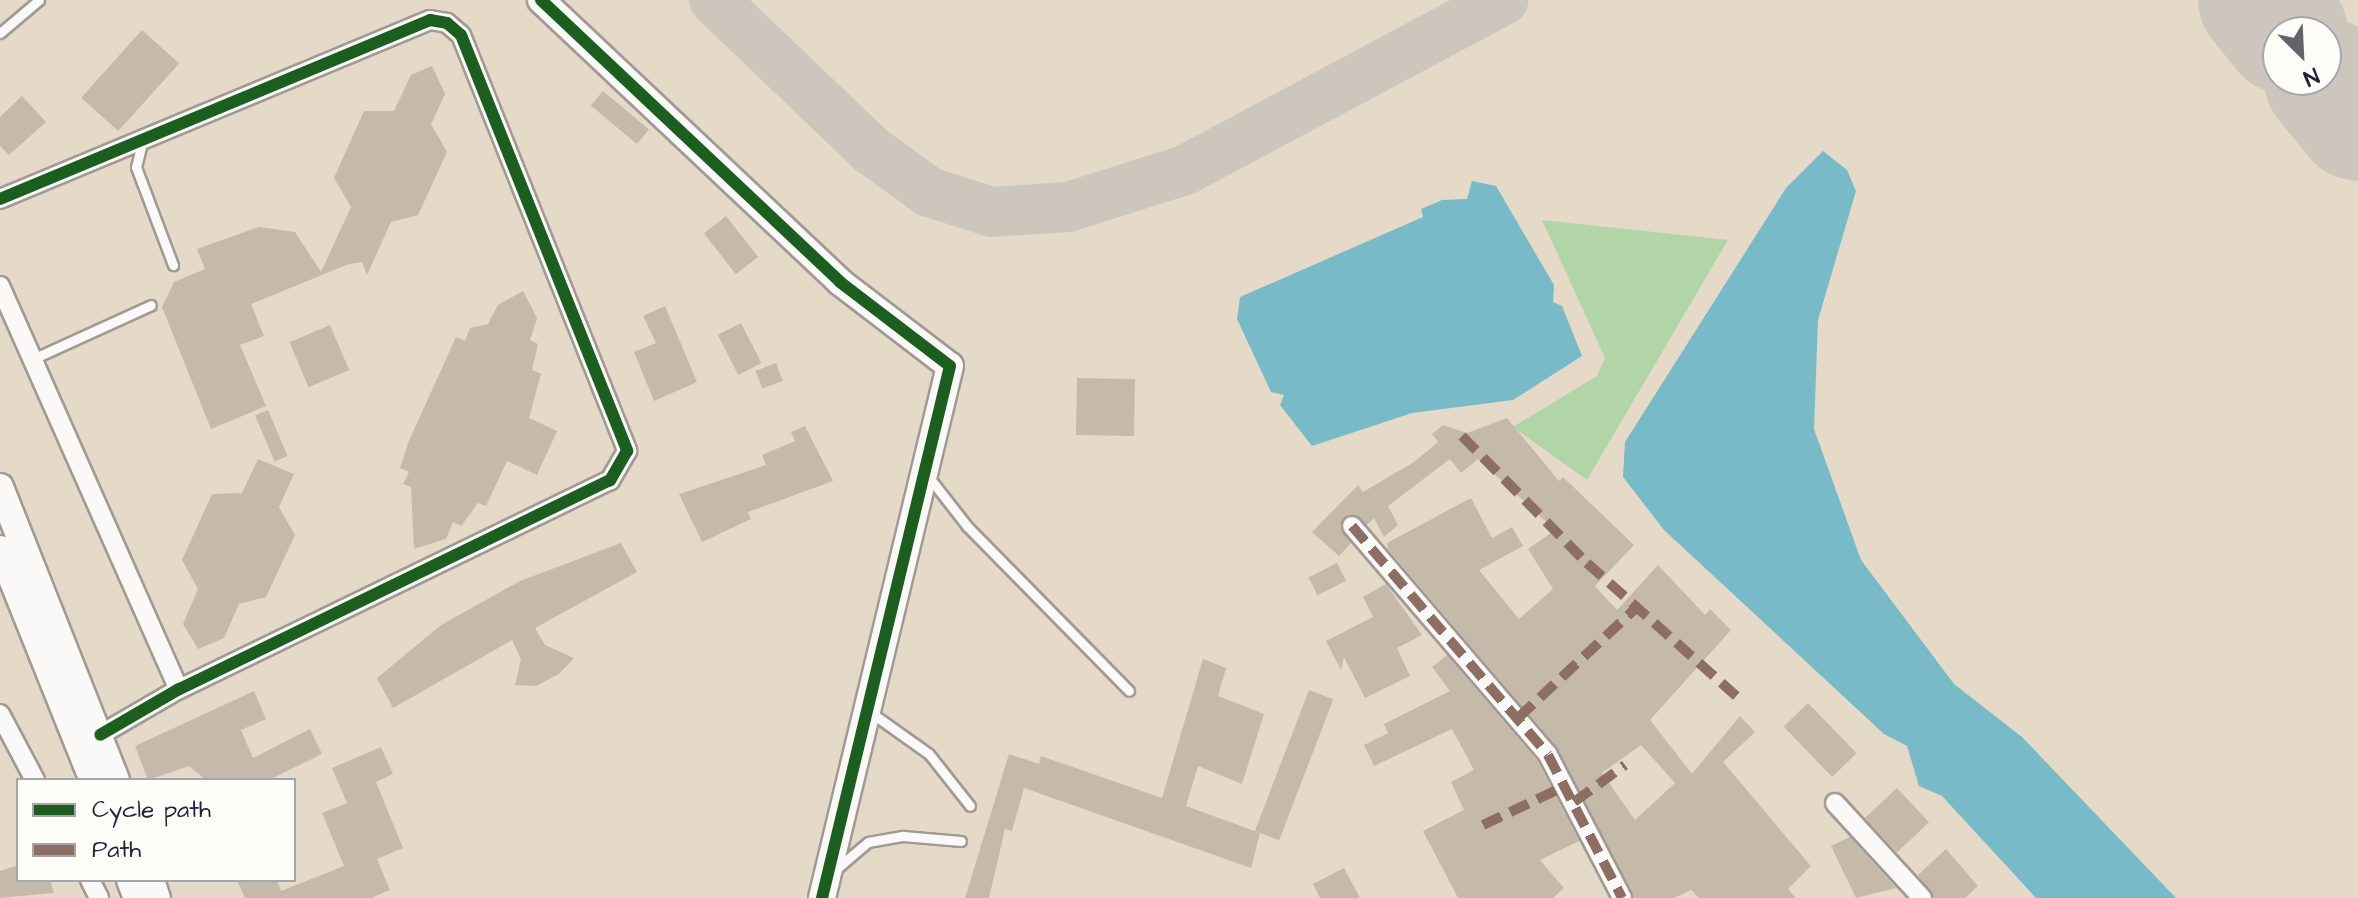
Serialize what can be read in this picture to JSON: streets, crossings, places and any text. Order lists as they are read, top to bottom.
{
  "legend": ["Cycle path", "Path"],
  "north": "bottom right"
}
